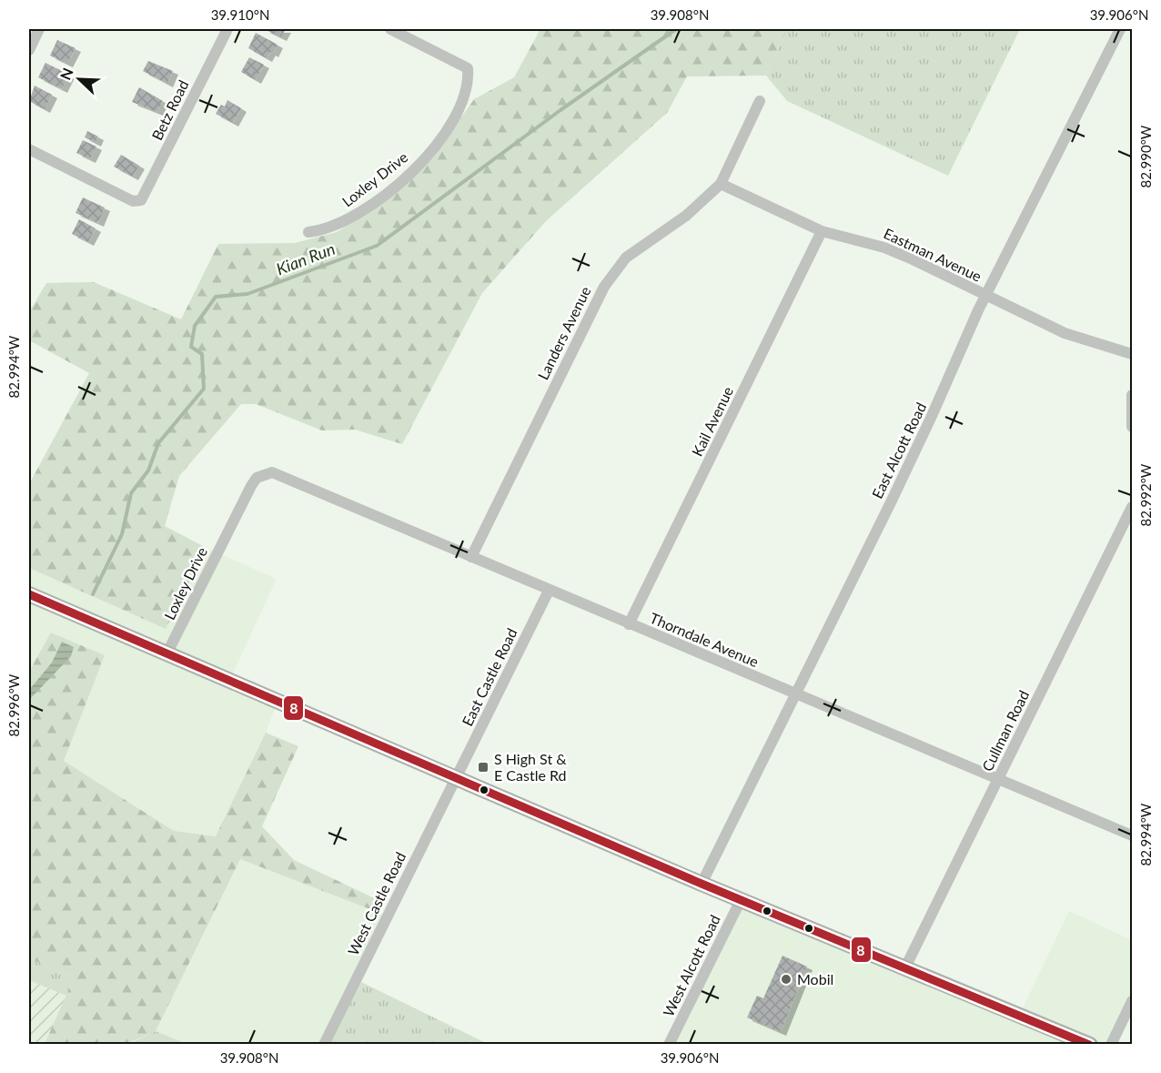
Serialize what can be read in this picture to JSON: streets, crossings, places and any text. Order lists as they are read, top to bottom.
{
  "streets": {
    "street": [
      "Betz Road",
      "Loxley Drive",
      "Eastman Avenue",
      "Landers Avenue",
      "Kail Avenue",
      "East Alcott Road",
      "Thorndale Avenue",
      "East Castle Road",
      "Cullman Road",
      "West Castle Road",
      "West Alcott Road"
    ]
  },
  "crossings": [
    ["Loxley Drive", "Thorndale Avenue"],
    ["Eastman Avenue", "Landers Avenue"],
    ["Eastman Avenue", "Kail Avenue"],
    ["Eastman Avenue", "East Alcott Road"],
    ["Landers Avenue", "Thorndale Avenue"],
    ["Kail Avenue", "Thorndale Avenue"],
    ["East Alcott Road", "Thorndale Avenue"],
    ["Thorndale Avenue", "East Castle Road"],
    ["Thorndale Avenue", "Cullman Road"],
    ["East Castle Road", "West Castle Road"]
  ],
  "water": ["Kian Run"],
  "places": {
    "transit": ["S High St & E Castle Rd"],
    "other": ["Mobil"]
  },
  "lines": ["transit line 8"],
  "north": "top left",
  "coordinates": [
    "39.910°N",
    "39.908°N",
    "39.906°N",
    "82.990°W",
    "82.994°W",
    "82.992°W",
    "82.996°W"
  ]
}
